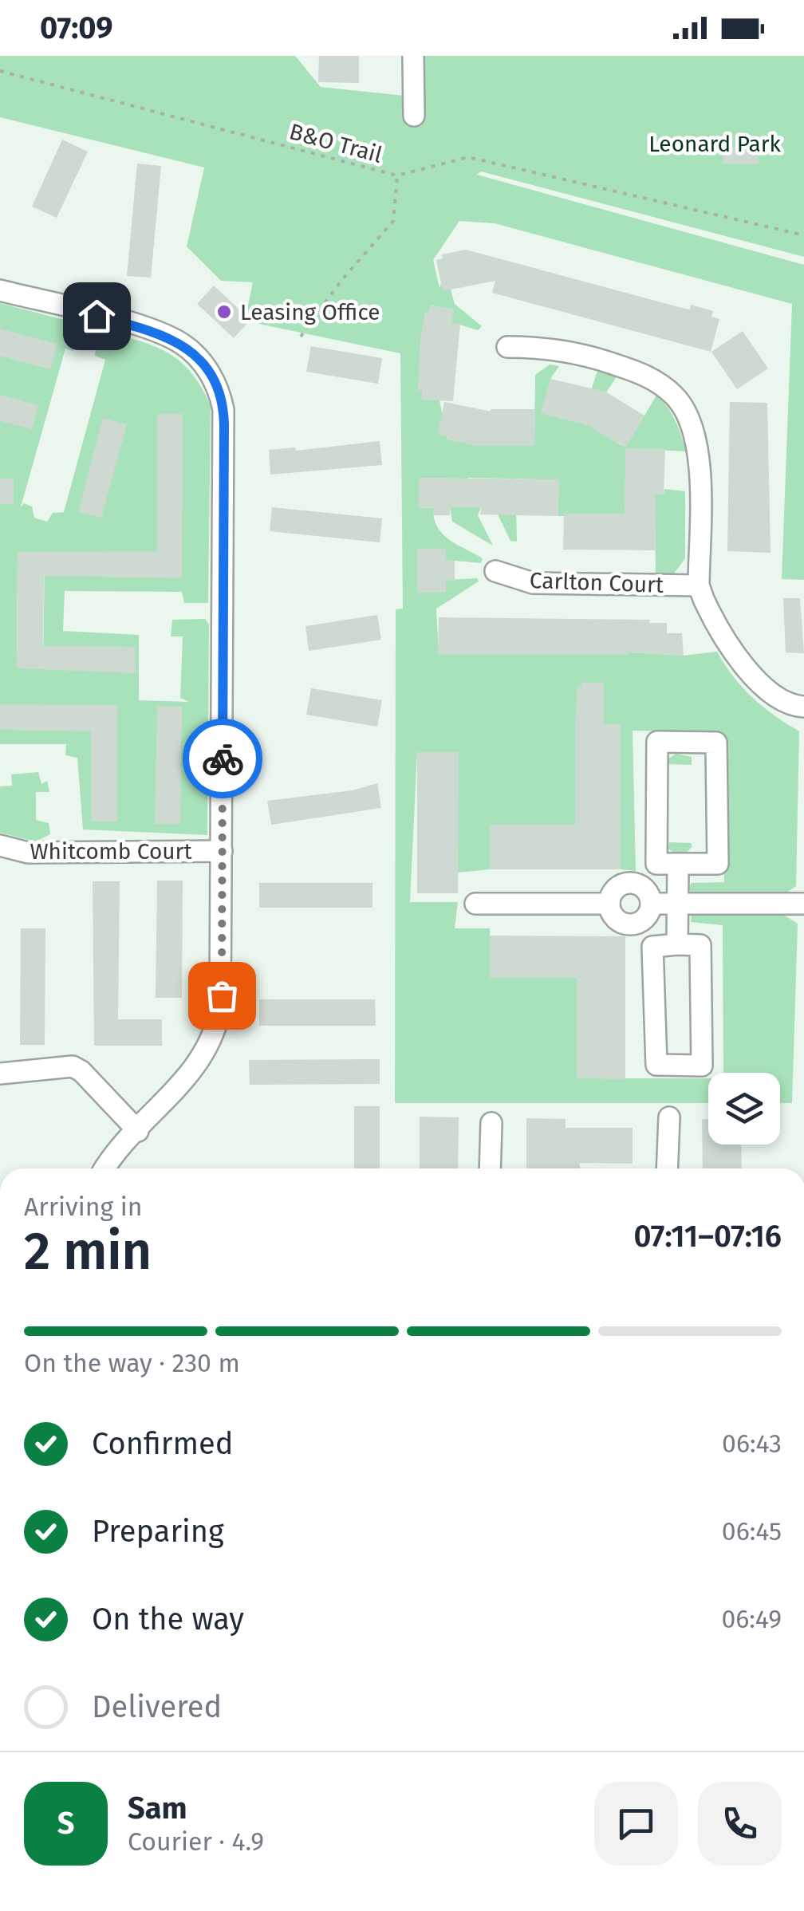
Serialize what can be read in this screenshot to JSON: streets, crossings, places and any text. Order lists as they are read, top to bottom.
{
  "streets": {
    "street": ["Carlton Court", "Whitcomb Court"],
    "path": ["B&O Trail"]
  },
  "parks": ["Leonard Park"],
  "places": ["Leasing Office"],
  "page": {
    "status": "07:09",
    "heading": ["2 min", "Arriving in", "07:11–07:16"],
    "panel": ["Sam", "Courier · 4.9"],
    "bar": "On the way · 230 m",
    "list": [
      ["Confirmed", "06:43"],
      ["Preparing", "06:45"],
      ["On the way", "06:49"],
      "Delivered"
    ],
    "round": "S"
  }
}
